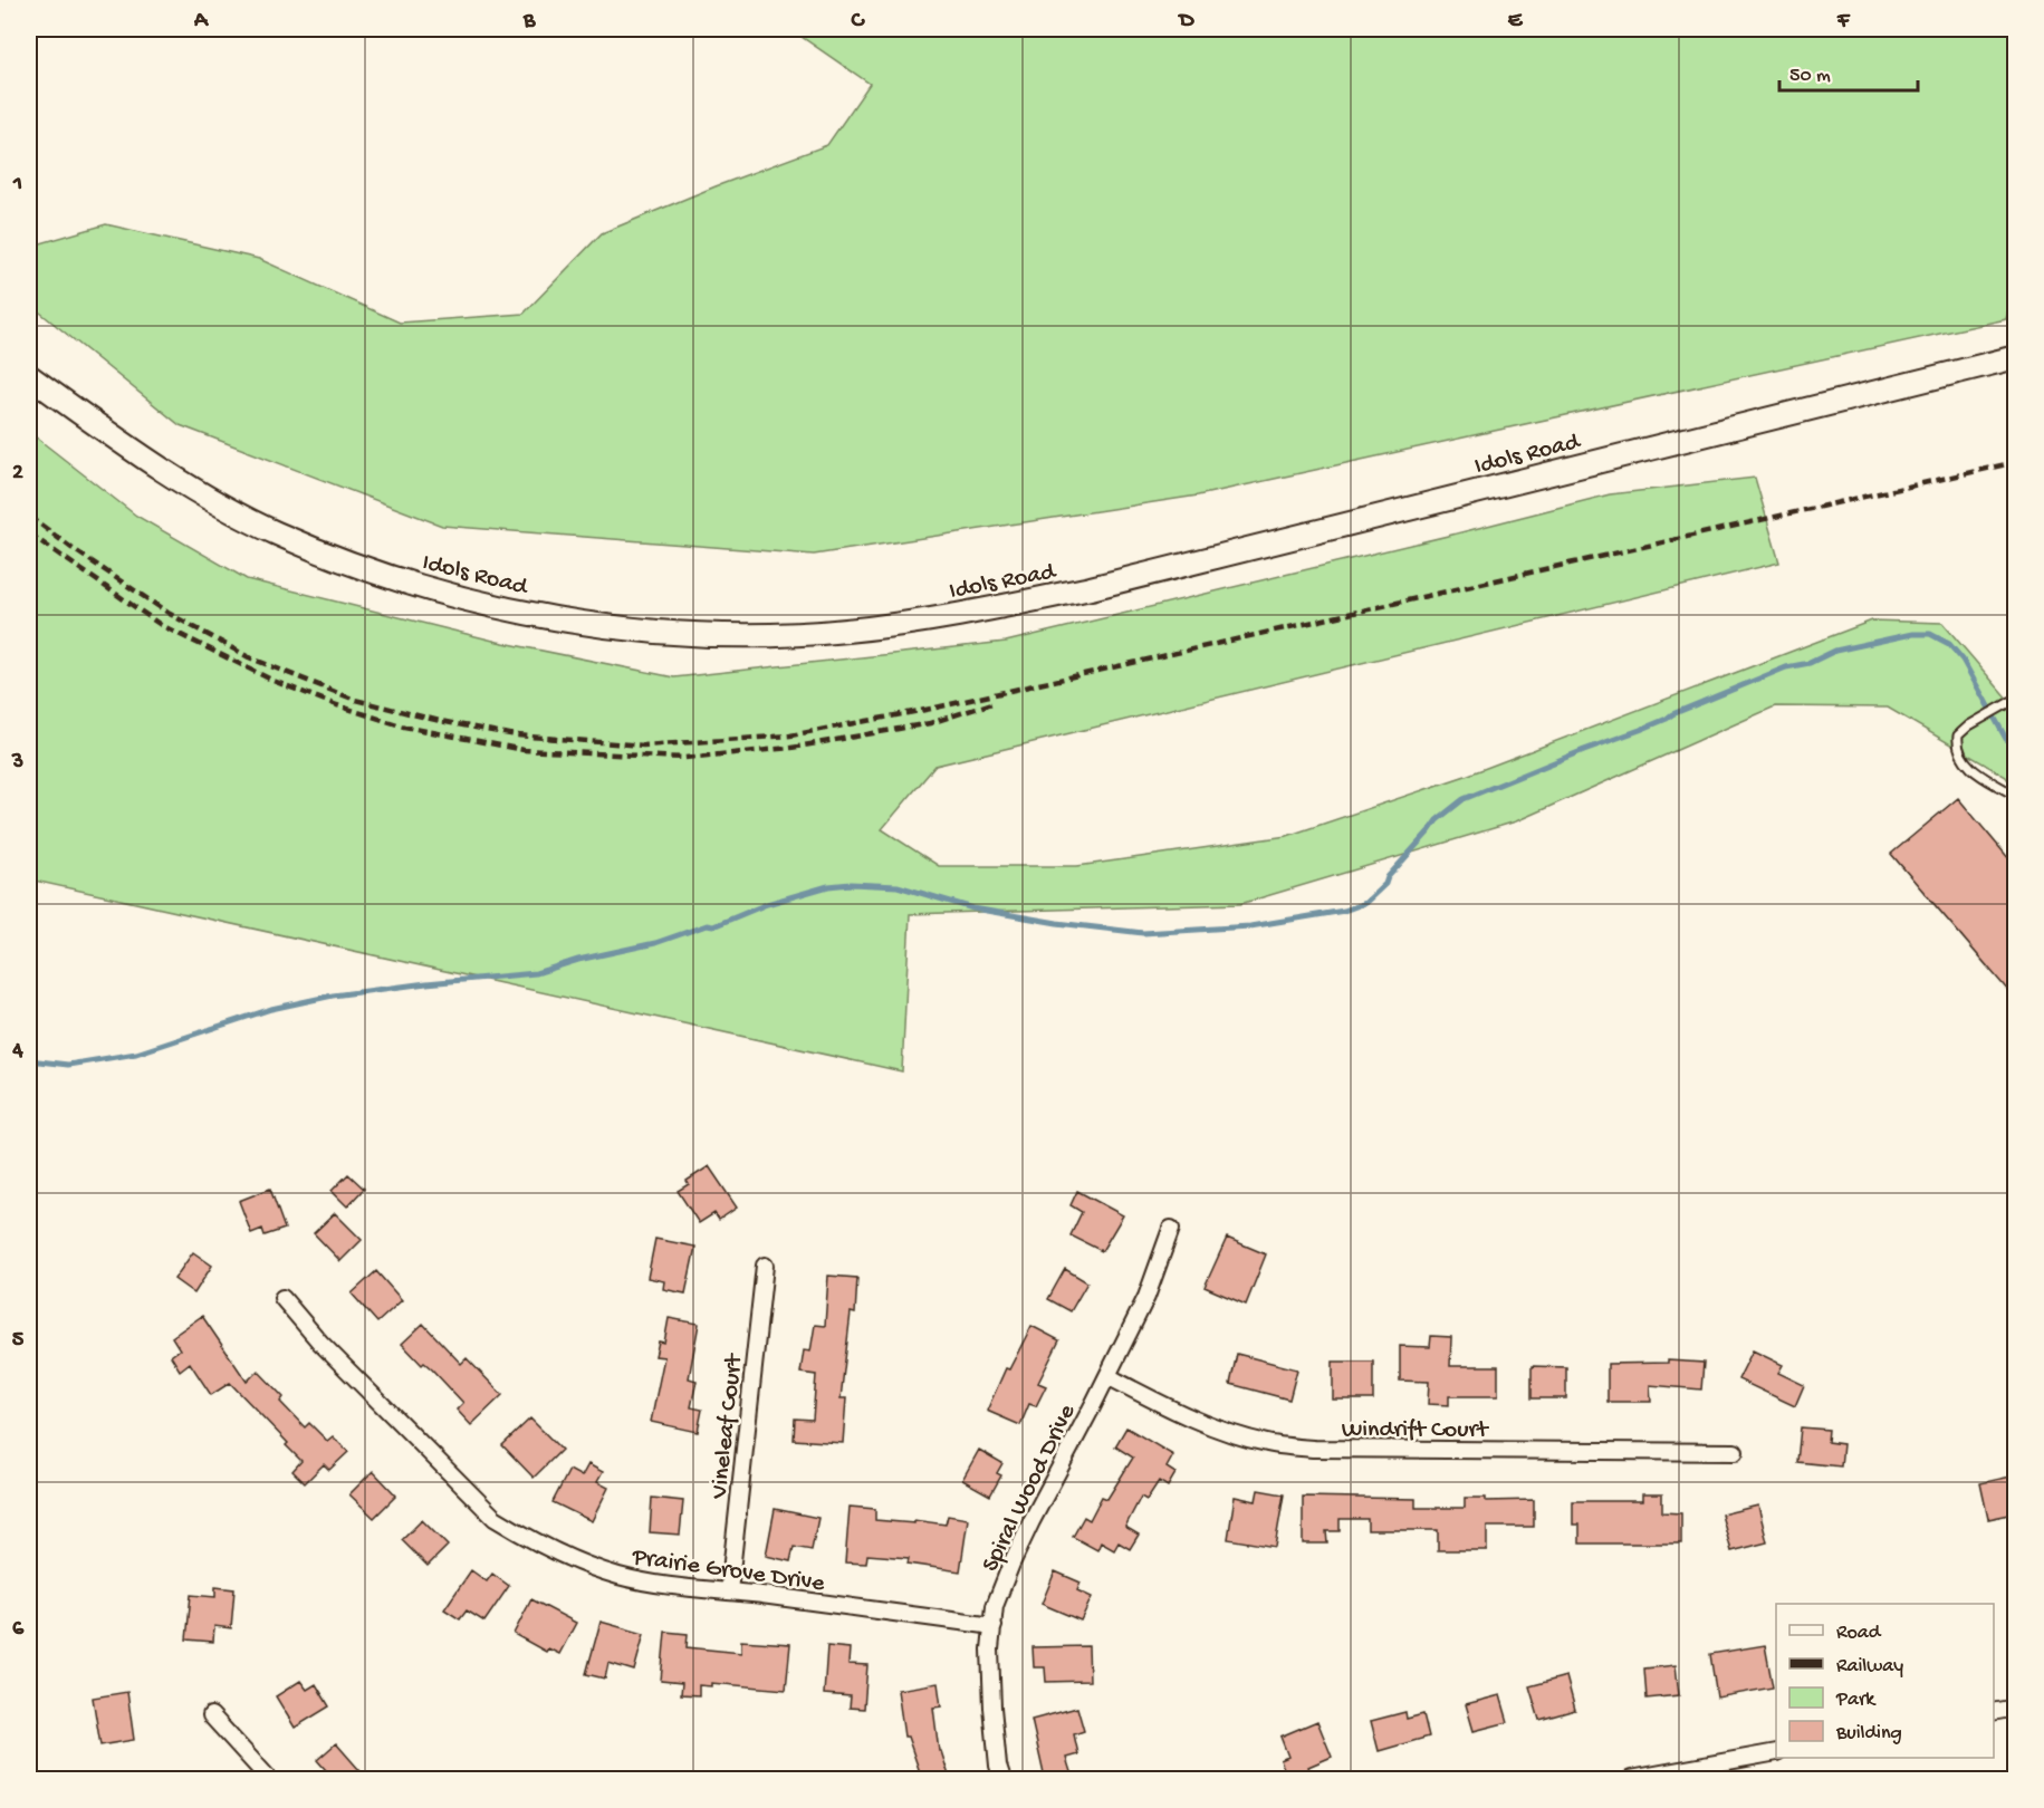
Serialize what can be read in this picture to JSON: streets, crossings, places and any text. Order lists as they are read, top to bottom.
{
  "streets": {
    "main road": ["Idols Road"],
    "street": [
      "Vineleaf Court",
      "Windrift Court",
      "Spiral Wood Drive",
      "Prairie Grove Drive"
    ]
  },
  "crossings": [
    ["Vineleaf Court", "Prairie Grove Drive"],
    ["Windrift Court", "Spiral Wood Drive"],
    ["Spiral Wood Drive", "Prairie Grove Drive"]
  ],
  "legend": [
    "Road",
    "Railway",
    "Park",
    "Building"
  ],
  "scale_bar": "50 m",
  "grid": {
    "columns": [
      "A",
      "B",
      "C",
      "D",
      "E",
      "F"
    ],
    "rows": [
      "1",
      "2",
      "3",
      "4",
      "5",
      "6"
    ]
  }
}
